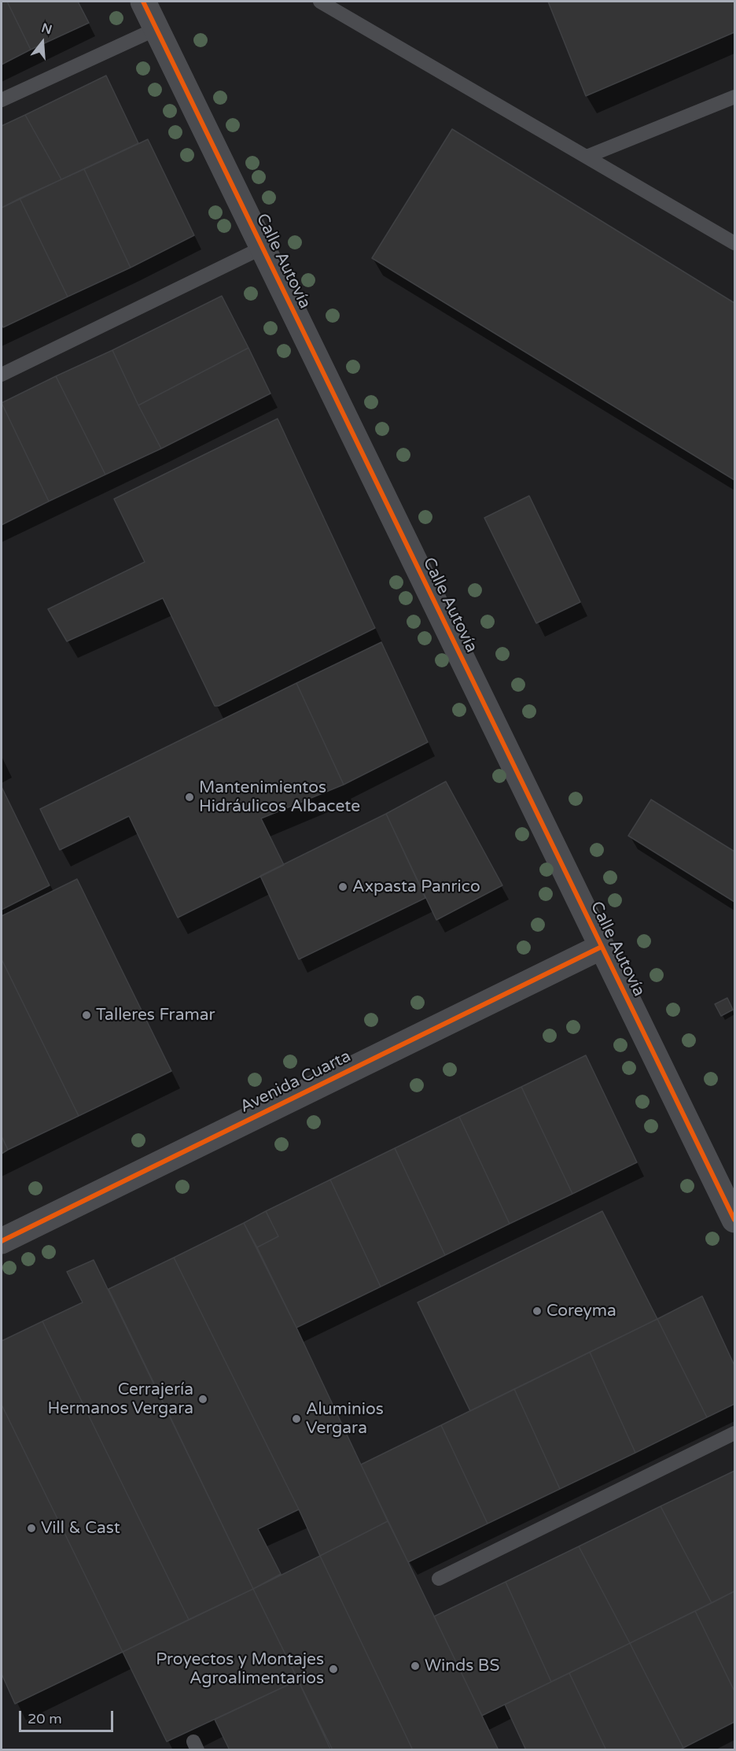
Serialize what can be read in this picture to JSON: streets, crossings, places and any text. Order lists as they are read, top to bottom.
{
  "streets": {
    "street": ["Calle Autovía", "Avenida Cuarta"]
  },
  "crossings": [
    ["Calle Autovía", "Avenida Cuarta"]
  ],
  "places": [
    "Mantenimientos Hidráulicos Albacete",
    "Axpasta Panrico",
    "Talleres Framar",
    "Coreyma",
    "Cerrajería Hermanos Vergara",
    "Aluminios Vergara",
    "Vill & Cast",
    "Winds BS",
    "Proyectos y Montajes Agroalimentarios"
  ],
  "scale_bar": "20 m",
  "north": "top"
}
